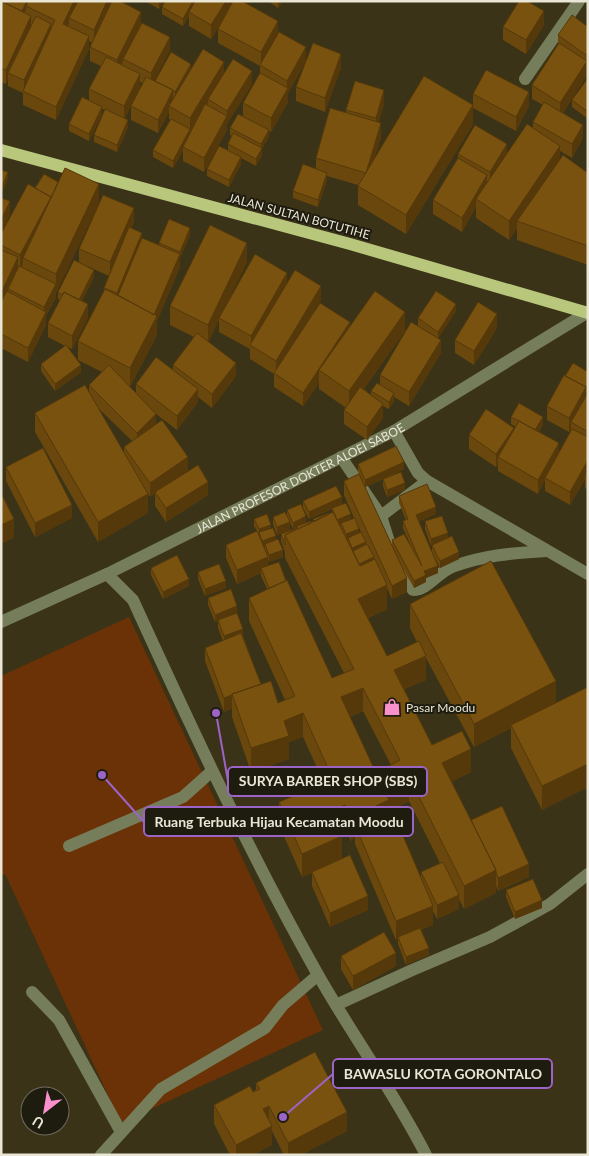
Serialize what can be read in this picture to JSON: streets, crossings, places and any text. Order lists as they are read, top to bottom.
{
  "streets": {
    "main road": ["JALAN SULTAN BOTUTIHE"],
    "street": ["JALAN PROFESOR DOKTER ALOEI SABOE"]
  },
  "crossings": [
    ["JALAN SULTAN BOTUTIHE", "JALAN PROFESOR DOKTER ALOEI SABOE"]
  ],
  "places": {
    "shop": ["Pasar Moodu"],
    "other": ["SURYA BARBER SHOP (SBS)", "Ruang Terbuka Hijau Kecamatan Moodu", "BAWASLU KOTA GORONTALO"]
  },
  "north": "bottom left"
}
